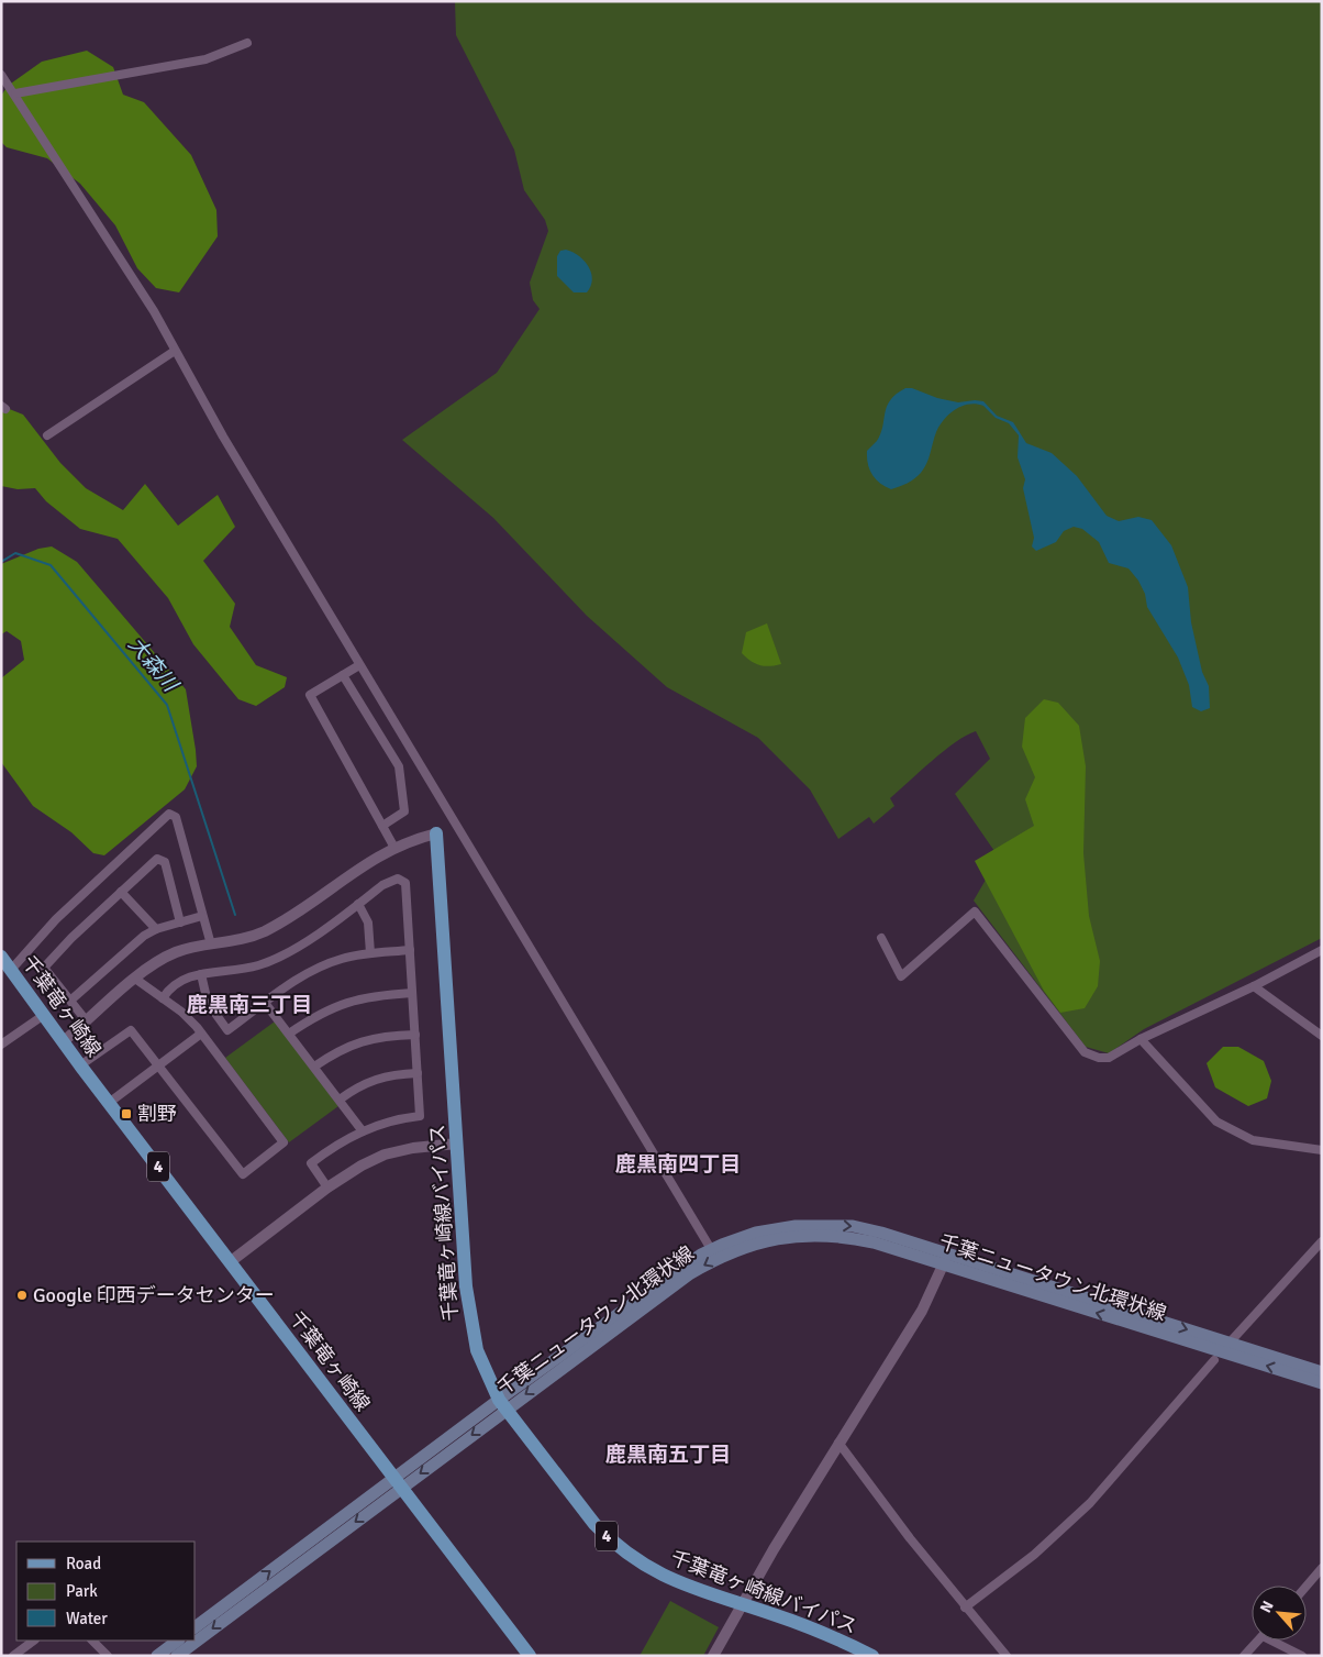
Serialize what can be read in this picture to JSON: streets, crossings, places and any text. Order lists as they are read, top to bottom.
{
  "streets": {
    "main road": [
      "千葉竜ヶ崎線",
      "4",
      "千葉竜ヶ崎線バイパス",
      "千葉ニュータウン北環状線"
    ]
  },
  "crossings": [
    ["千葉竜ヶ崎線", "千葉ニュータウン北環状線"],
    ["千葉竜ヶ崎線バイパス", "千葉ニュータウン北環状線"]
  ],
  "districts": ["鹿黒南三丁目", "鹿黒南四丁目", "鹿黒南五丁目"],
  "water": ["大森川"],
  "places": {
    "transit": ["割野"],
    "other": ["Google 印西データセンター"]
  },
  "legend": ["Road", "Park", "Water"],
  "north": "top left"
}
